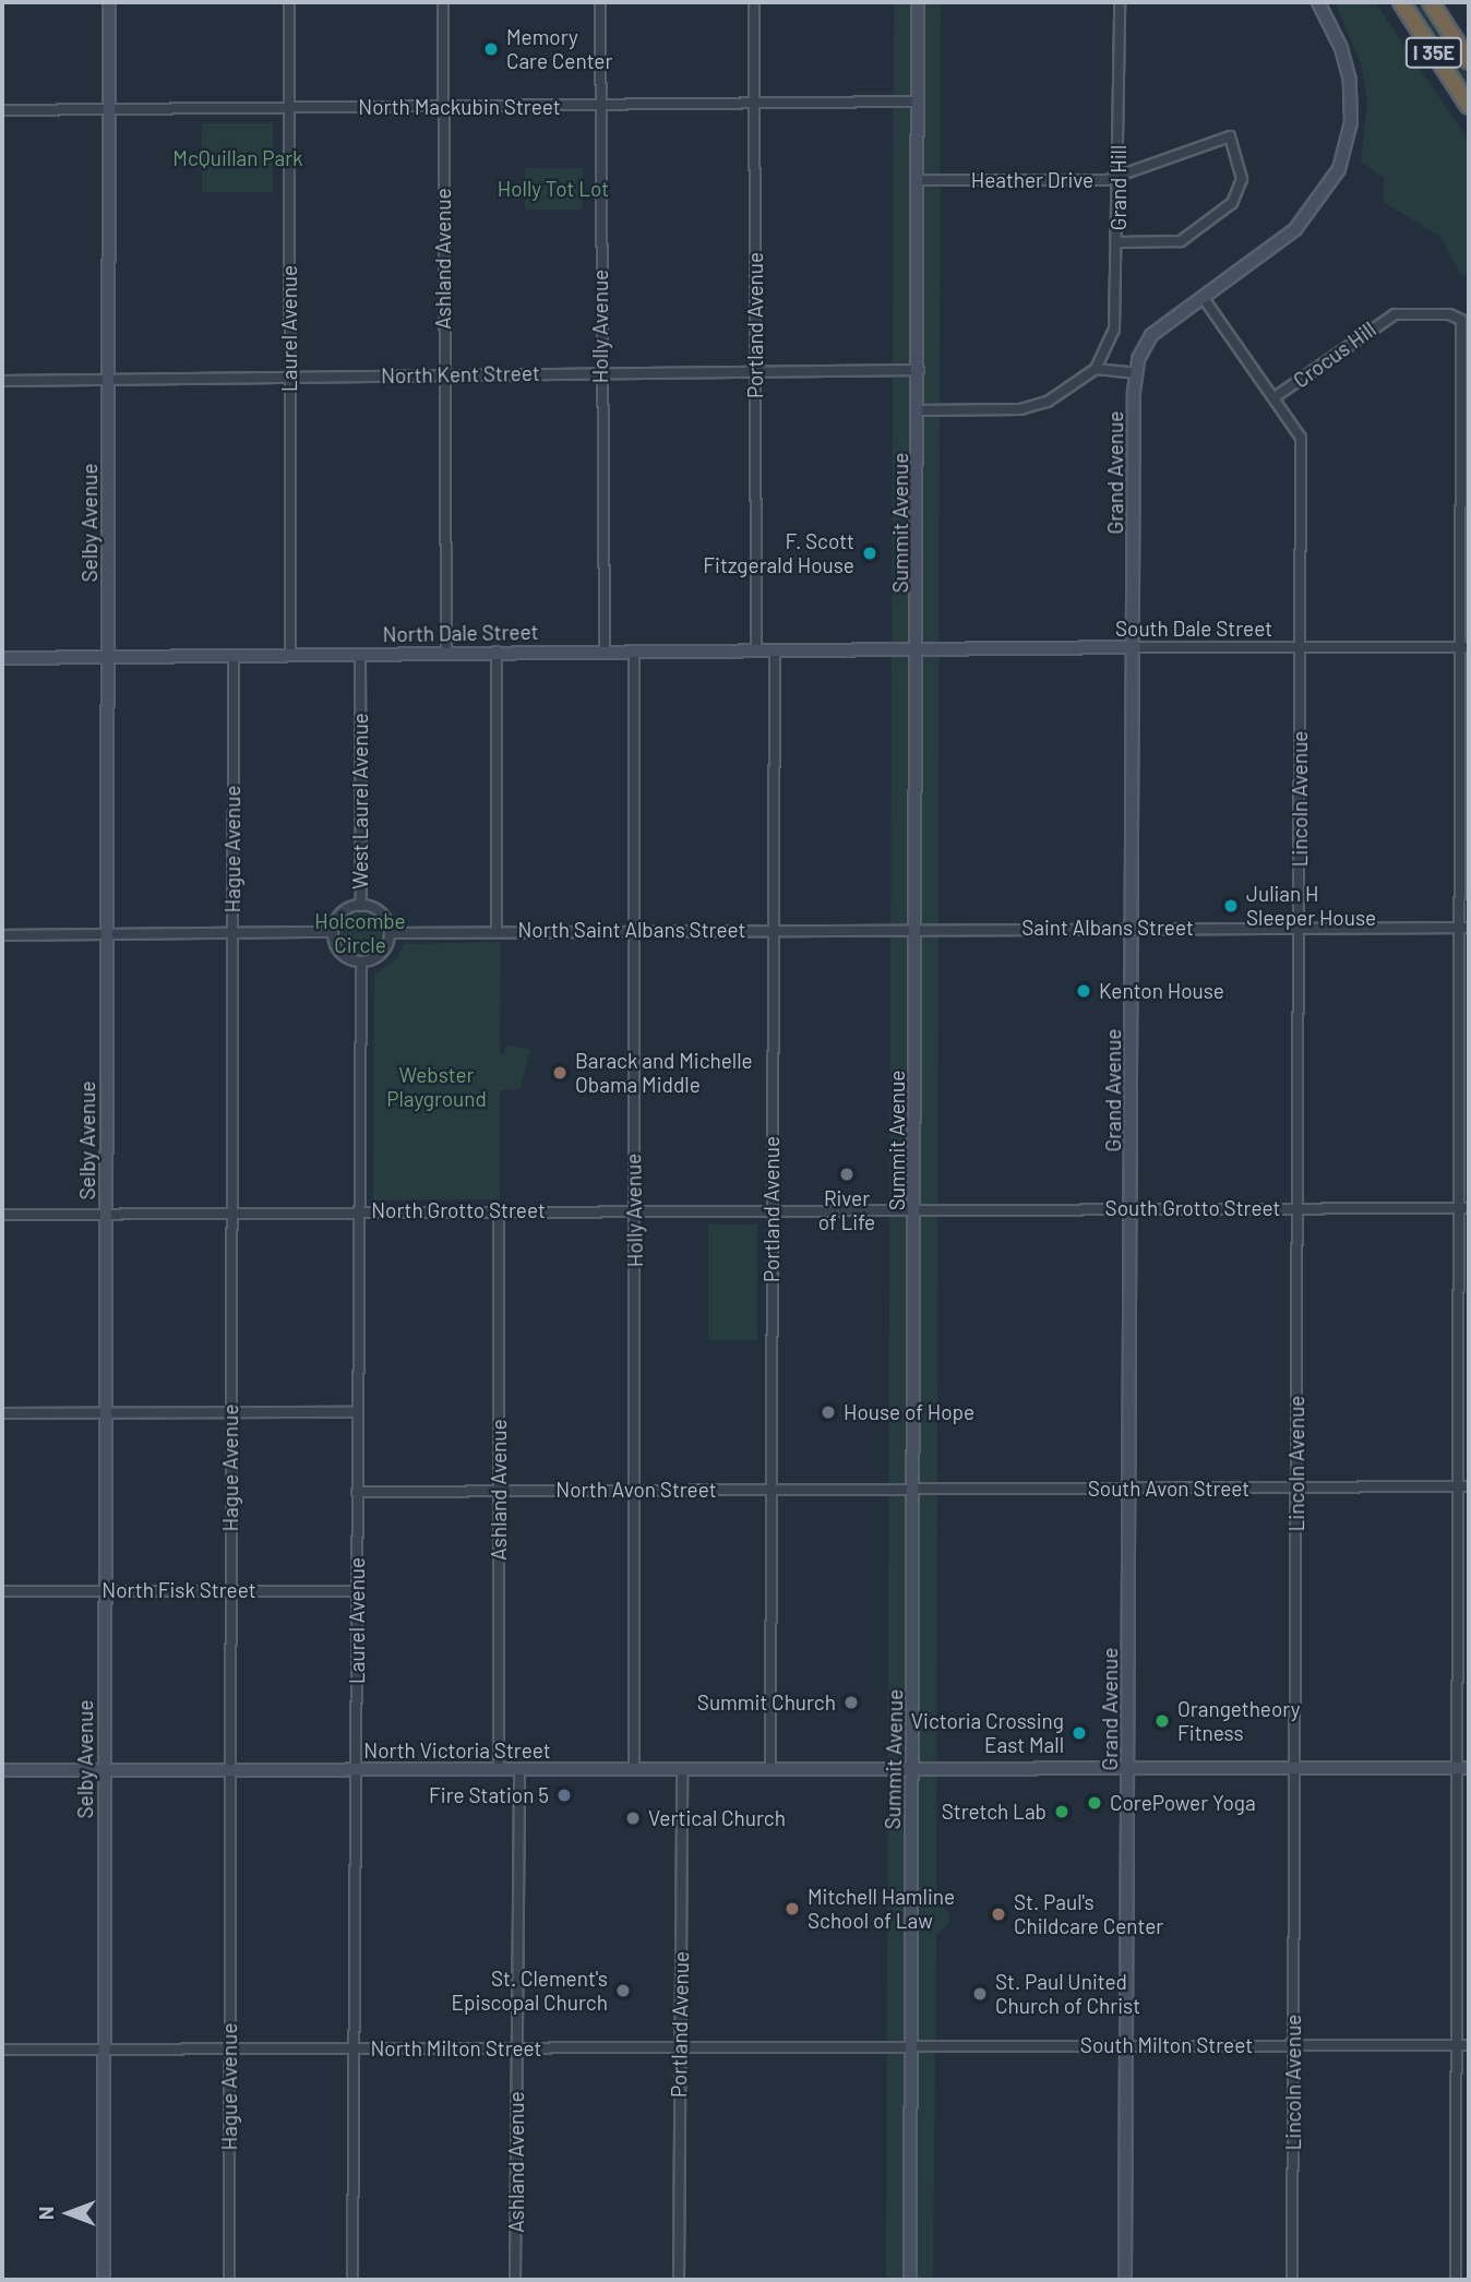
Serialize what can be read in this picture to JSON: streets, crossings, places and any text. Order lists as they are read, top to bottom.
{
  "streets": {
    "highway": ["I 35E"],
    "street": [
      "North Mackubin Street",
      "Heather Drive",
      "Grand Hill",
      "Ashland Avenue",
      "Portland Avenue",
      "Holly Avenue",
      "Laurel Avenue",
      "Crocus Hill",
      "North Kent Street",
      "Grand Avenue",
      "Selby Avenue",
      "Summit Avenue",
      "South Dale Street",
      "North Dale Street",
      "Lincoln Avenue",
      "West Laurel Avenue",
      "Hague Avenue",
      "Saint Albans Street",
      "North Saint Albans Street",
      "South Grotto Street",
      "North Grotto Street",
      "South Avon Street",
      "North Avon Street",
      "North Fisk Street",
      "North Victoria Street",
      "South Milton Street",
      "North Milton Street"
    ]
  },
  "crossings": [
    ["North Mackubin Street", "Ashland Avenue"],
    ["North Mackubin Street", "Portland Avenue"],
    ["North Mackubin Street", "Holly Avenue"],
    ["North Mackubin Street", "Laurel Avenue"],
    ["North Mackubin Street", "Selby Avenue"],
    ["North Mackubin Street", "Summit Avenue"],
    ["Heather Drive", "Grand Hill"],
    ["Heather Drive", "Summit Avenue"],
    ["Ashland Avenue", "North Kent Street"],
    ["Ashland Avenue", "North Dale Street"],
    ["Ashland Avenue", "North Grotto Street"],
    ["Ashland Avenue", "North Avon Street"],
    ["Ashland Avenue", "North Victoria Street"],
    ["Ashland Avenue", "North Milton Street"],
    ["Portland Avenue", "North Kent Street"],
    ["Portland Avenue", "North Dale Street"],
    ["Portland Avenue", "North Saint Albans Street"],
    ["Portland Avenue", "North Grotto Street"],
    ["Portland Avenue", "North Avon Street"],
    ["Portland Avenue", "North Victoria Street"],
    ["Portland Avenue", "North Milton Street"],
    ["Holly Avenue", "North Kent Street"],
    ["Holly Avenue", "North Dale Street"],
    ["Holly Avenue", "North Saint Albans Street"],
    ["Holly Avenue", "North Grotto Street"],
    ["Holly Avenue", "North Avon Street"],
    ["Holly Avenue", "North Victoria Street"],
    ["Laurel Avenue", "North Kent Street"],
    ["Laurel Avenue", "North Dale Street"],
    ["Laurel Avenue", "West Laurel Avenue"],
    ["Laurel Avenue", "North Saint Albans Street"],
    ["Laurel Avenue", "North Grotto Street"],
    ["Laurel Avenue", "North Avon Street"],
    ["Laurel Avenue", "North Fisk Street"],
    ["Laurel Avenue", "North Victoria Street"],
    ["Laurel Avenue", "North Milton Street"],
    ["Crocus Hill", "Lincoln Avenue"],
    ["North Kent Street", "Selby Avenue"],
    ["North Kent Street", "Summit Avenue"],
    ["Grand Avenue", "South Dale Street"],
    ["Grand Avenue", "Lincoln Avenue"],
    ["Grand Avenue", "Saint Albans Street"],
    ["Grand Avenue", "South Grotto Street"],
    ["Grand Avenue", "South Avon Street"],
    ["Grand Avenue", "North Victoria Street"],
    ["Grand Avenue", "South Milton Street"],
    ["Selby Avenue", "North Dale Street"],
    ["Selby Avenue", "North Grotto Street"],
    ["Selby Avenue", "North Fisk Street"],
    ["Selby Avenue", "North Victoria Street"],
    ["Selby Avenue", "North Milton Street"],
    ["Summit Avenue", "South Dale Street"],
    ["Summit Avenue", "North Dale Street"],
    ["Summit Avenue", "Saint Albans Street"],
    ["Summit Avenue", "North Saint Albans Street"],
    ["Summit Avenue", "South Grotto Street"],
    ["Summit Avenue", "North Grotto Street"],
    ["Summit Avenue", "South Avon Street"],
    ["Summit Avenue", "North Avon Street"],
    ["Summit Avenue", "North Victoria Street"],
    ["Summit Avenue", "South Milton Street"],
    ["Summit Avenue", "North Milton Street"],
    ["South Dale Street", "North Dale Street"],
    ["South Dale Street", "Lincoln Avenue"],
    ["North Dale Street", "West Laurel Avenue"],
    ["North Dale Street", "Hague Avenue"],
    ["Lincoln Avenue", "Saint Albans Street"],
    ["Lincoln Avenue", "South Grotto Street"],
    ["Lincoln Avenue", "South Avon Street"],
    ["Lincoln Avenue", "North Victoria Street"],
    ["Lincoln Avenue", "South Milton Street"],
    ["West Laurel Avenue", "North Saint Albans Street"],
    ["Hague Avenue", "North Grotto Street"],
    ["Hague Avenue", "North Fisk Street"],
    ["Hague Avenue", "North Victoria Street"],
    ["Hague Avenue", "North Milton Street"],
    ["Saint Albans Street", "North Saint Albans Street"],
    ["South Grotto Street", "North Grotto Street"],
    ["South Avon Street", "North Avon Street"],
    ["South Milton Street", "North Milton Street"]
  ],
  "parks": [
    "McQuillan Park",
    "Holly Tot Lot",
    "Holcombe Circle",
    "Webster Playground"
  ],
  "places": [
    "Memory Care Center",
    "F. Scott Fitzgerald House",
    "Julian H Sleeper House",
    "Kenton House",
    "Barack and Michelle Obama Middle",
    "River of Life",
    "House of Hope",
    "Summit Church",
    "Orangetheory Fitness",
    "Victoria Crossing East Mall",
    "Fire Station 5",
    "CorePower Yoga",
    "Stretch Lab",
    "Vertical Church",
    "Mitchell Hamline School of Law",
    "St. Paul's Childcare Center",
    "St. Clement's Episcopal Church",
    "St. Paul United Church of Christ"
  ],
  "north": "left"
}
